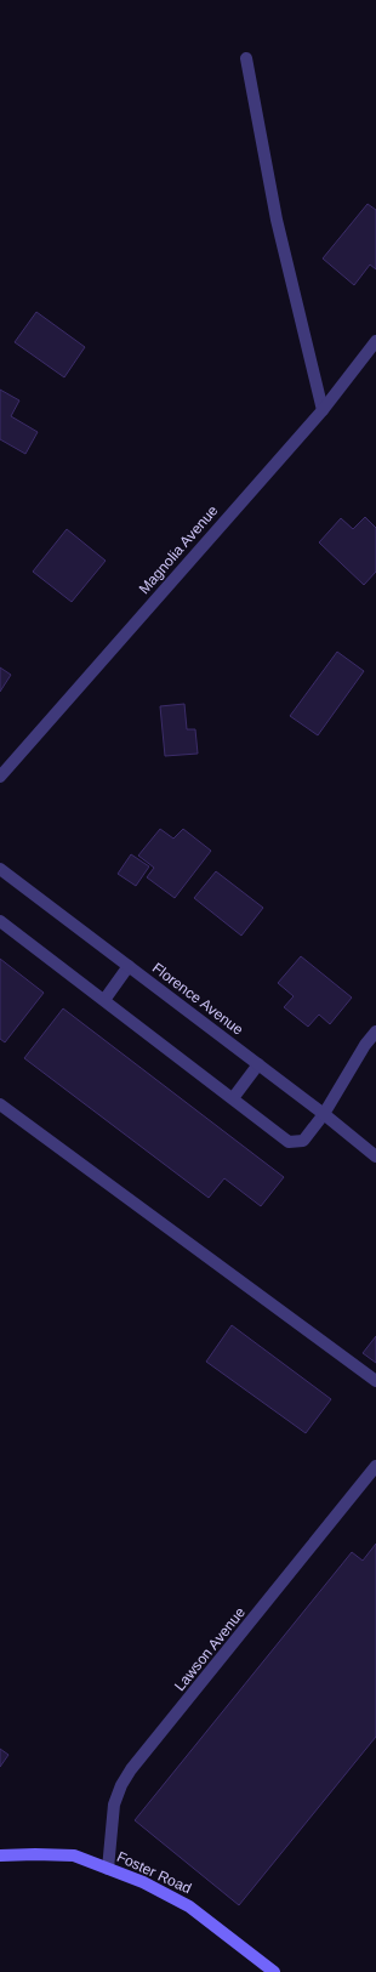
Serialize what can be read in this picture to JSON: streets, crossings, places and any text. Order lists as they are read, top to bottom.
{
  "streets": {
    "street": [
      "Magnolia Avenue",
      "Florence Avenue",
      "Lawson Avenue",
      "Foster Road"
    ]
  },
  "crossings": [
    ["Lawson Avenue", "Foster Road"]
  ]
}
